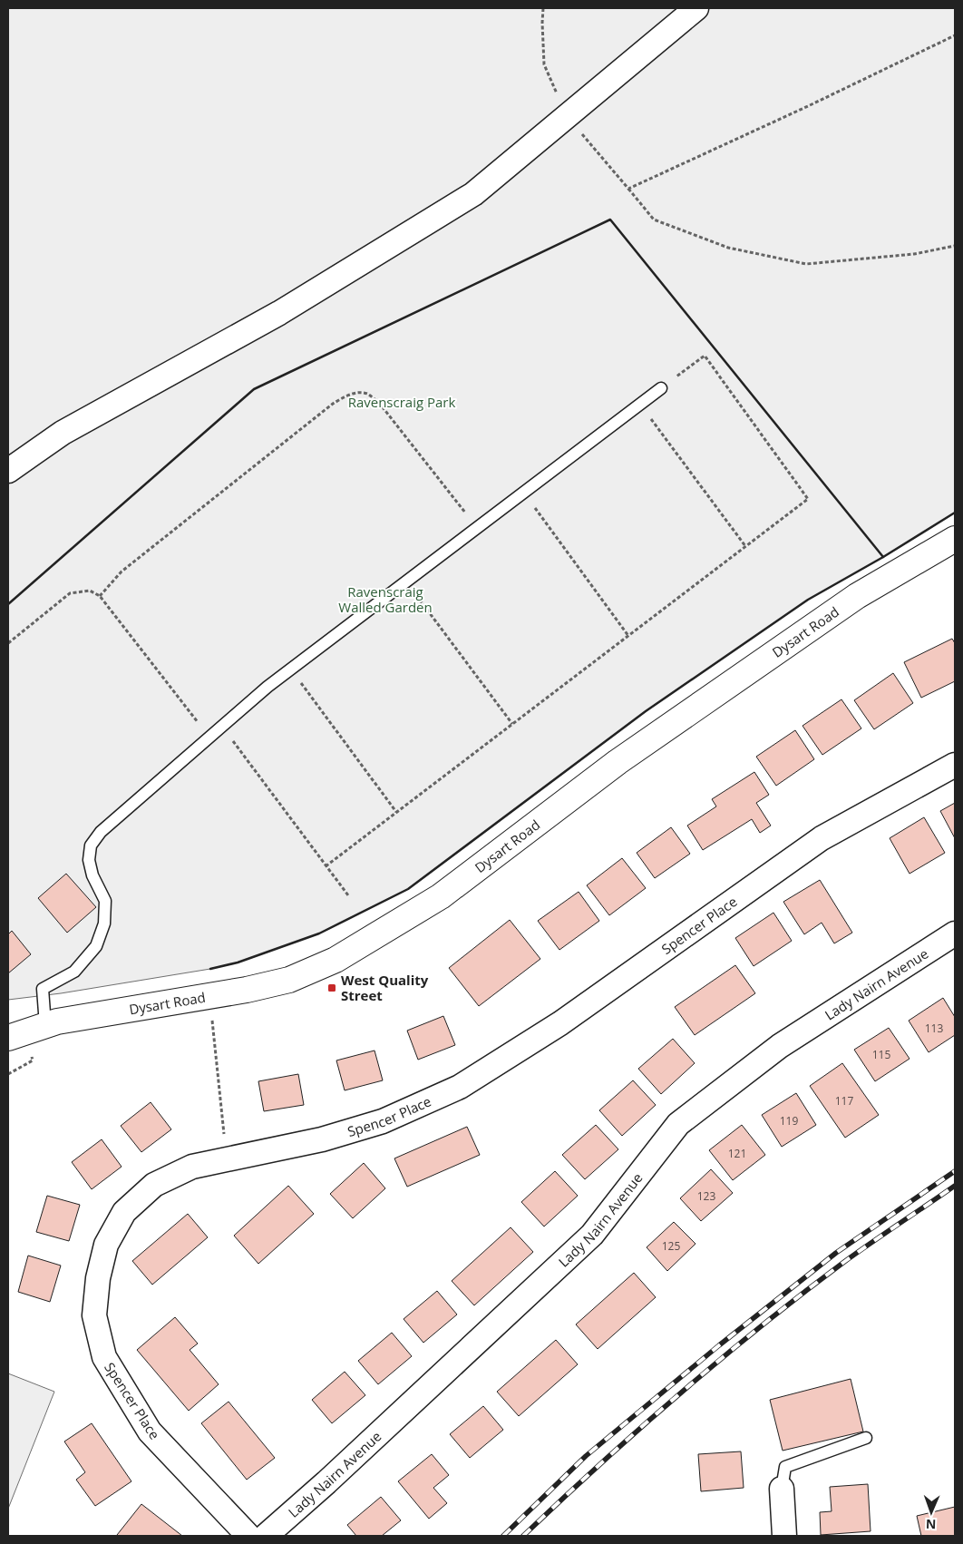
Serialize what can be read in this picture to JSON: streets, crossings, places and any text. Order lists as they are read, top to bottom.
{
  "streets": {
    "main road": ["Dysart Road"],
    "street": ["Spencer Place", "Lady Nairn Avenue"]
  },
  "parks": ["Ravenscraig Park", "Ravenscraig Walled Garden"],
  "places": {
    "transit": ["West Quality Street"]
  },
  "house_numbers": [
    "113",
    "115",
    "117",
    "119",
    "121",
    "123",
    "125"
  ],
  "north": "bottom"
}
